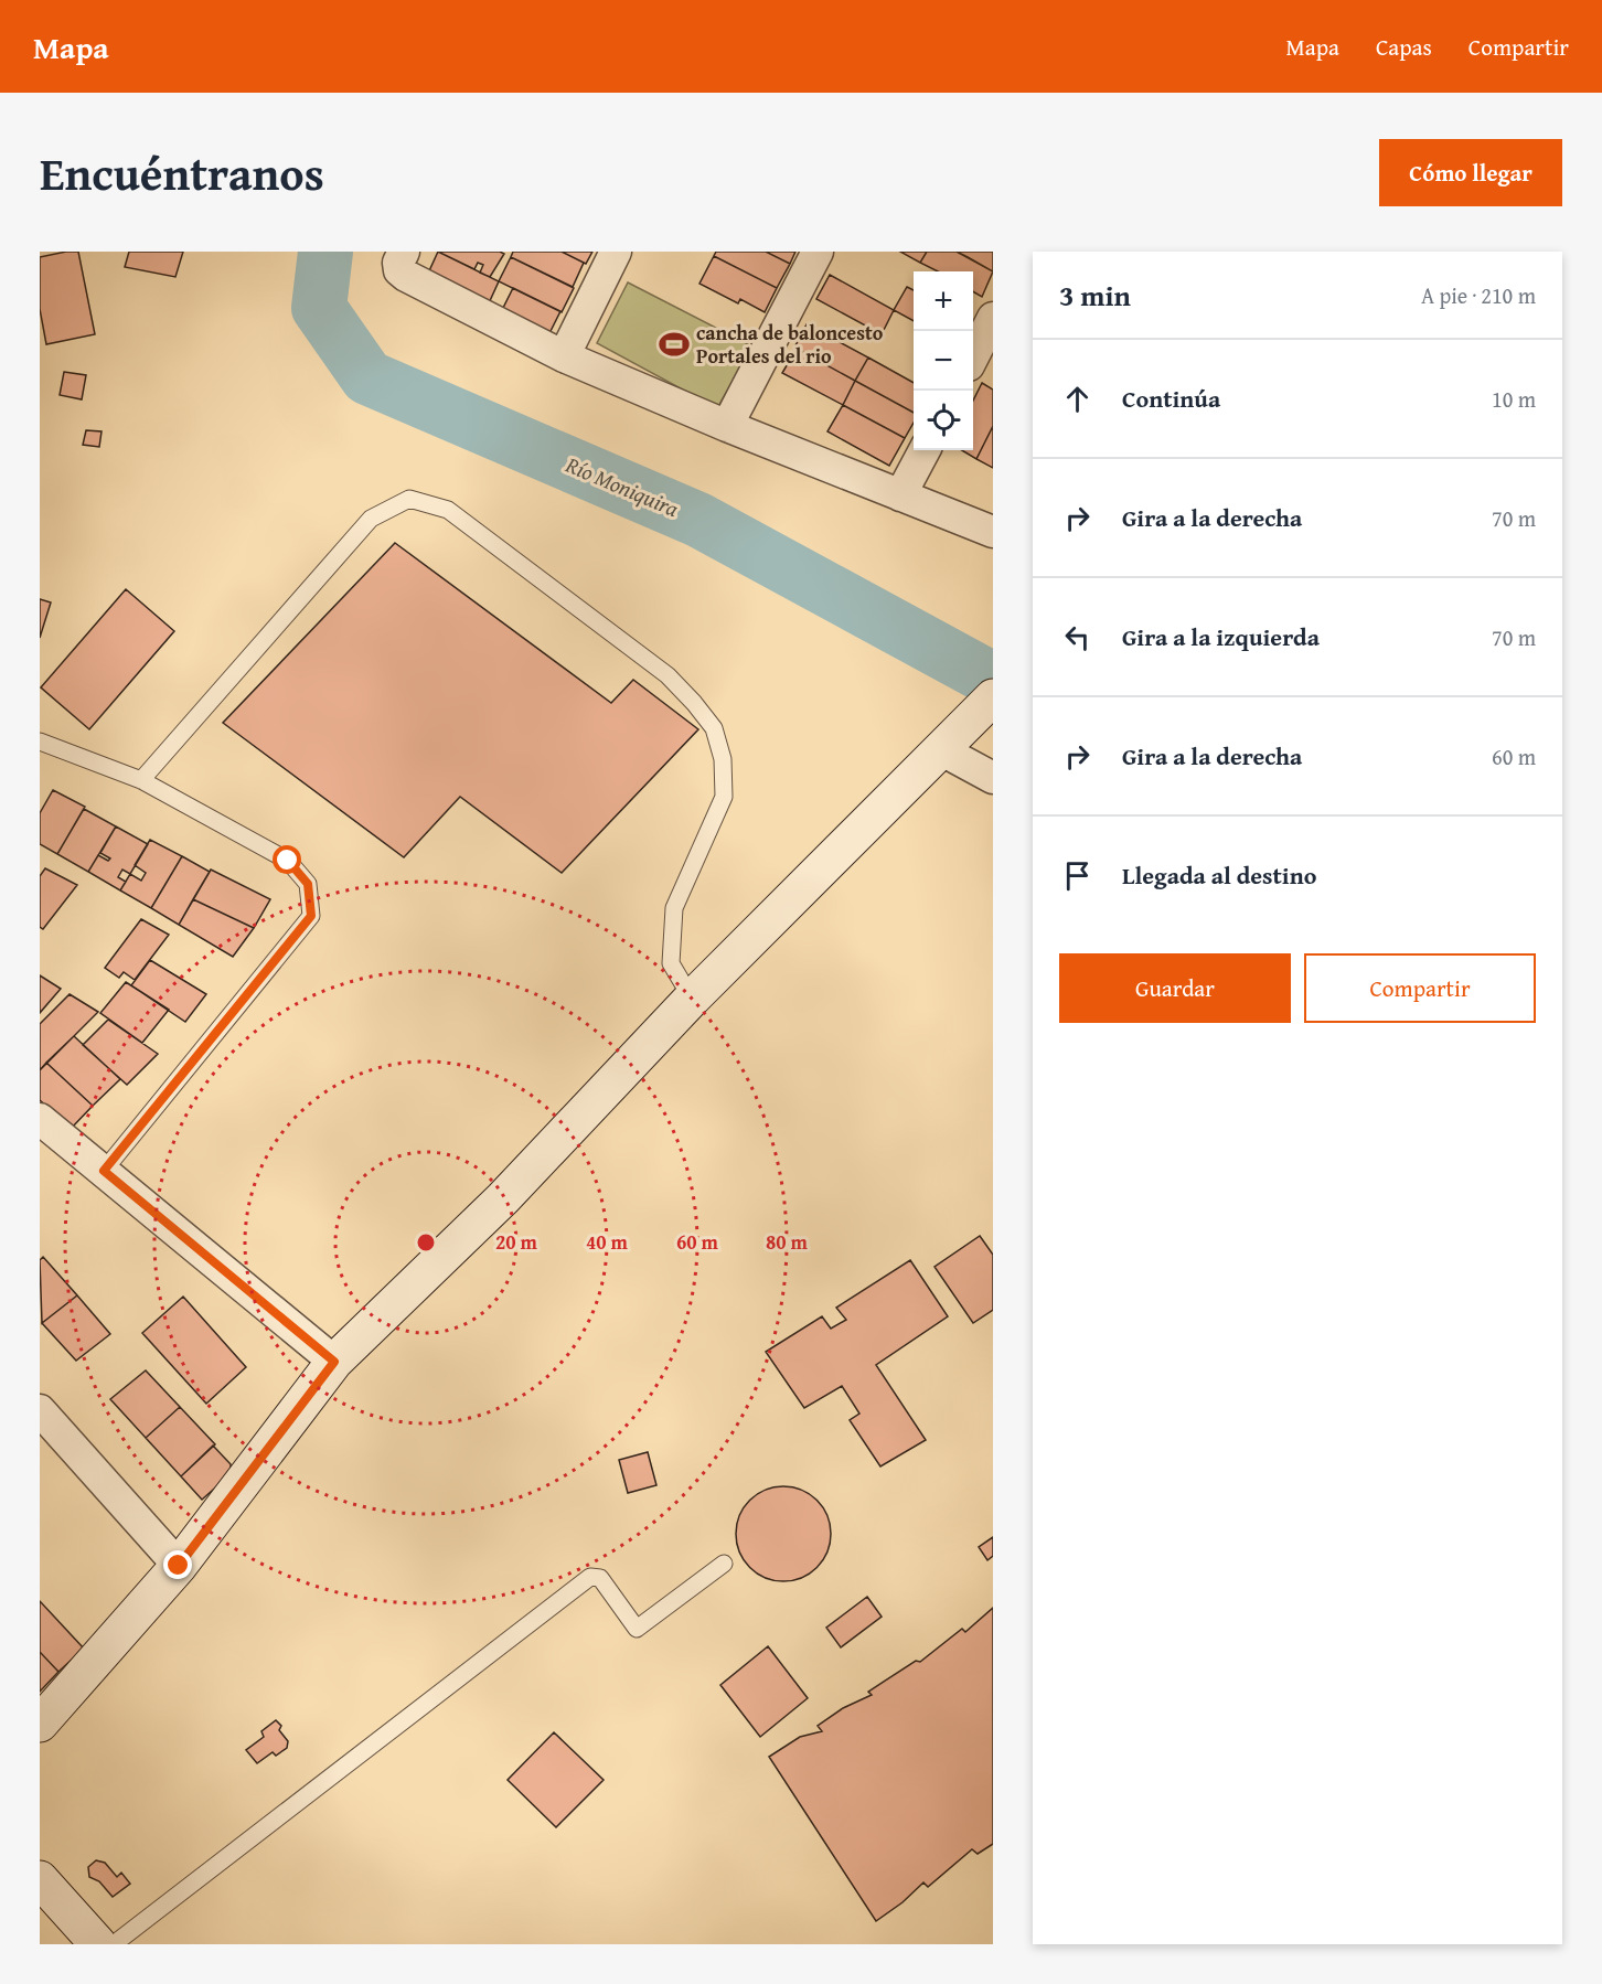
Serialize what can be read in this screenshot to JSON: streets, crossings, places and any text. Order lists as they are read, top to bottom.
{
  "water": ["Río Moniquira"],
  "places": {
    "sports": ["cancha de baloncesto Portales del rio"]
  },
  "page": {
    "header": "Mapa",
    "nav": ["Mapa", "Capas", "Compartir"],
    "title": "Encuéntranos",
    "buttons": [
      "Cómo llegar",
      ["Guardar", "Compartir"]
    ],
    "heading": ["3 min", "A pie · 210 m"],
    "map_buttons": ["+", "−"],
    "list": [
      ["Continúa", "10 m"],
      ["Gira a la derecha", "70 m"],
      ["Gira a la izquierda", "70 m"],
      ["Gira a la derecha", "60 m"],
      "Llegada al destino"
    ]
  },
  "rings": [
    "20 m",
    "40 m",
    "60 m",
    "80 m"
  ]
}
